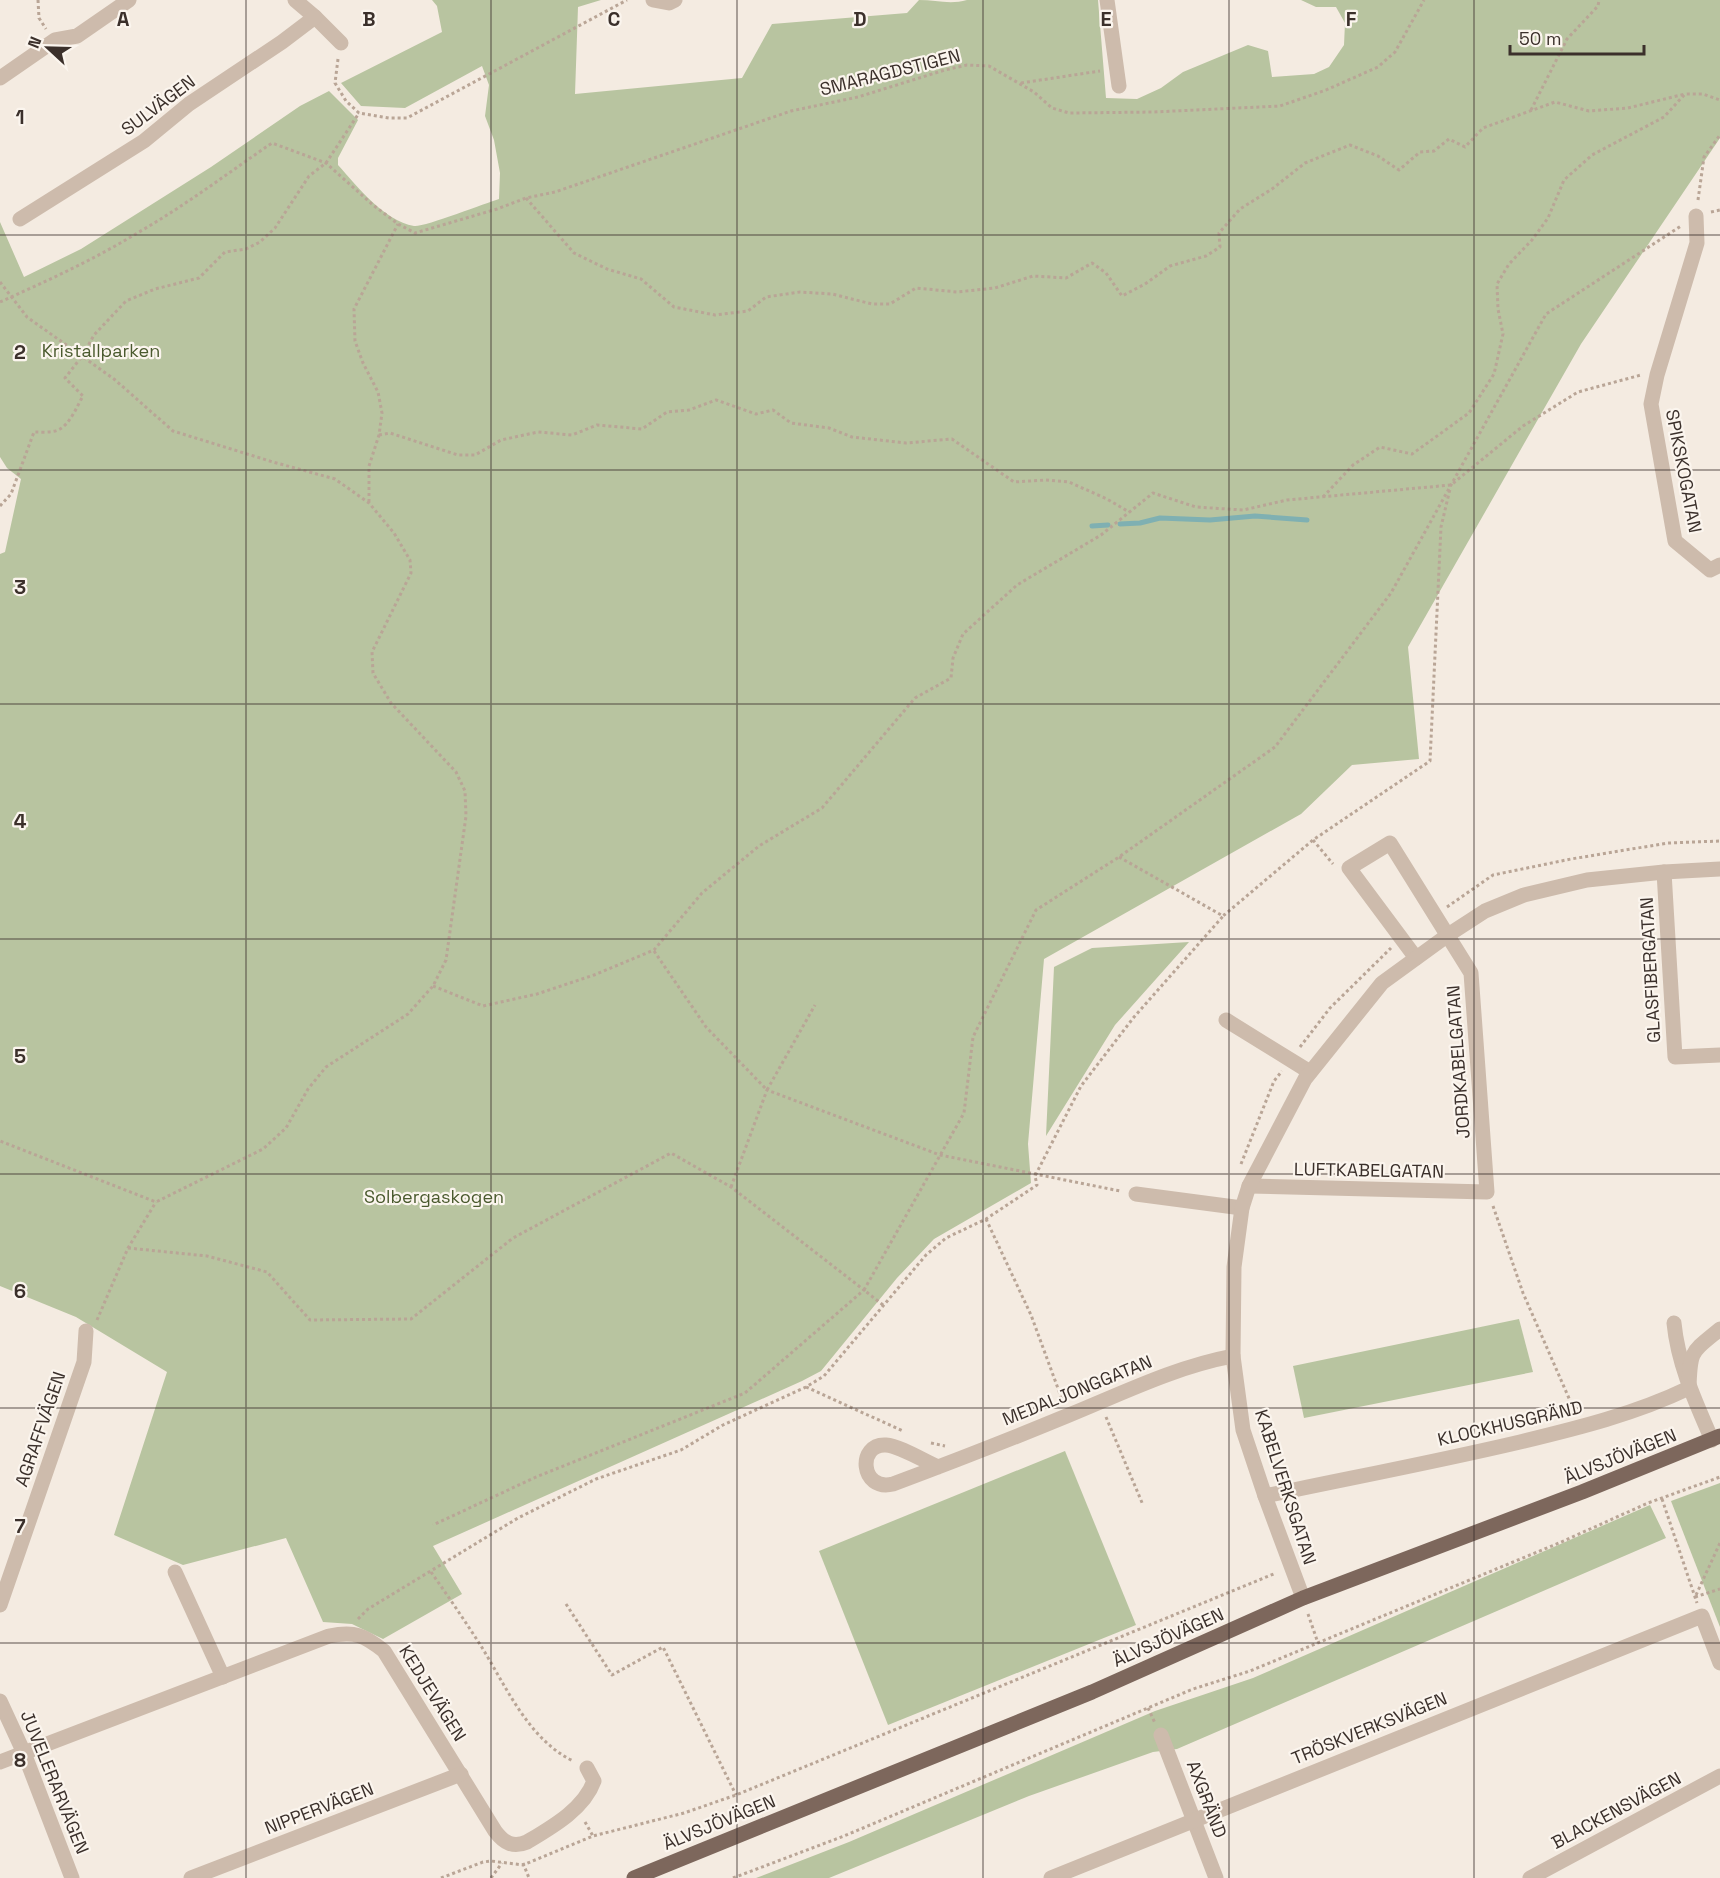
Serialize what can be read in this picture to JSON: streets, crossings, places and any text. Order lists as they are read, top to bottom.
{
  "streets": {
    "main road": ["ÄLVSJÖVÄGEN"],
    "street": [
      "SULVÄGEN",
      "SPIKSKOGATAN",
      "GLASFIBERGATAN",
      "JORDKABELGATAN",
      "LUFTKABELGATAN",
      "MEDALJONGGATAN",
      "KLOCKHUSGRÄND",
      "AGRAFFVÄGEN",
      "KABELVERKSGATAN",
      "KEDJEVÄGEN",
      "TRÖSKVERKSVÄGEN",
      "JUVELERARVÄGEN",
      "AXGRÄND",
      "NIPPERVÄGEN",
      "BLACKENSVÄGEN"
    ],
    "path": ["SMARAGDSTIGEN"]
  },
  "crossings": [
    ["GLASFIBERGATAN", "KABELVERKSGATAN"],
    ["JORDKABELGATAN", "LUFTKABELGATAN"],
    ["JORDKABELGATAN", "KABELVERKSGATAN"],
    ["LUFTKABELGATAN", "KABELVERKSGATAN"],
    ["MEDALJONGGATAN", "KABELVERKSGATAN"],
    ["KLOCKHUSGRÄND", "KABELVERKSGATAN"],
    ["ÄLVSJÖVÄGEN", "KABELVERKSGATAN"],
    ["KEDJEVÄGEN", "NIPPERVÄGEN"],
    ["TRÖSKVERKSVÄGEN", "AXGRÄND"]
  ],
  "parks": ["Kristallparken", "Solbergaskogen"],
  "scale_bar": "50 m",
  "north": "left",
  "grid": {
    "columns": [
      "A",
      "B",
      "C",
      "D",
      "E",
      "F"
    ],
    "rows": [
      "1",
      "2",
      "3",
      "4",
      "5",
      "6",
      "7",
      "8"
    ]
  }
}
